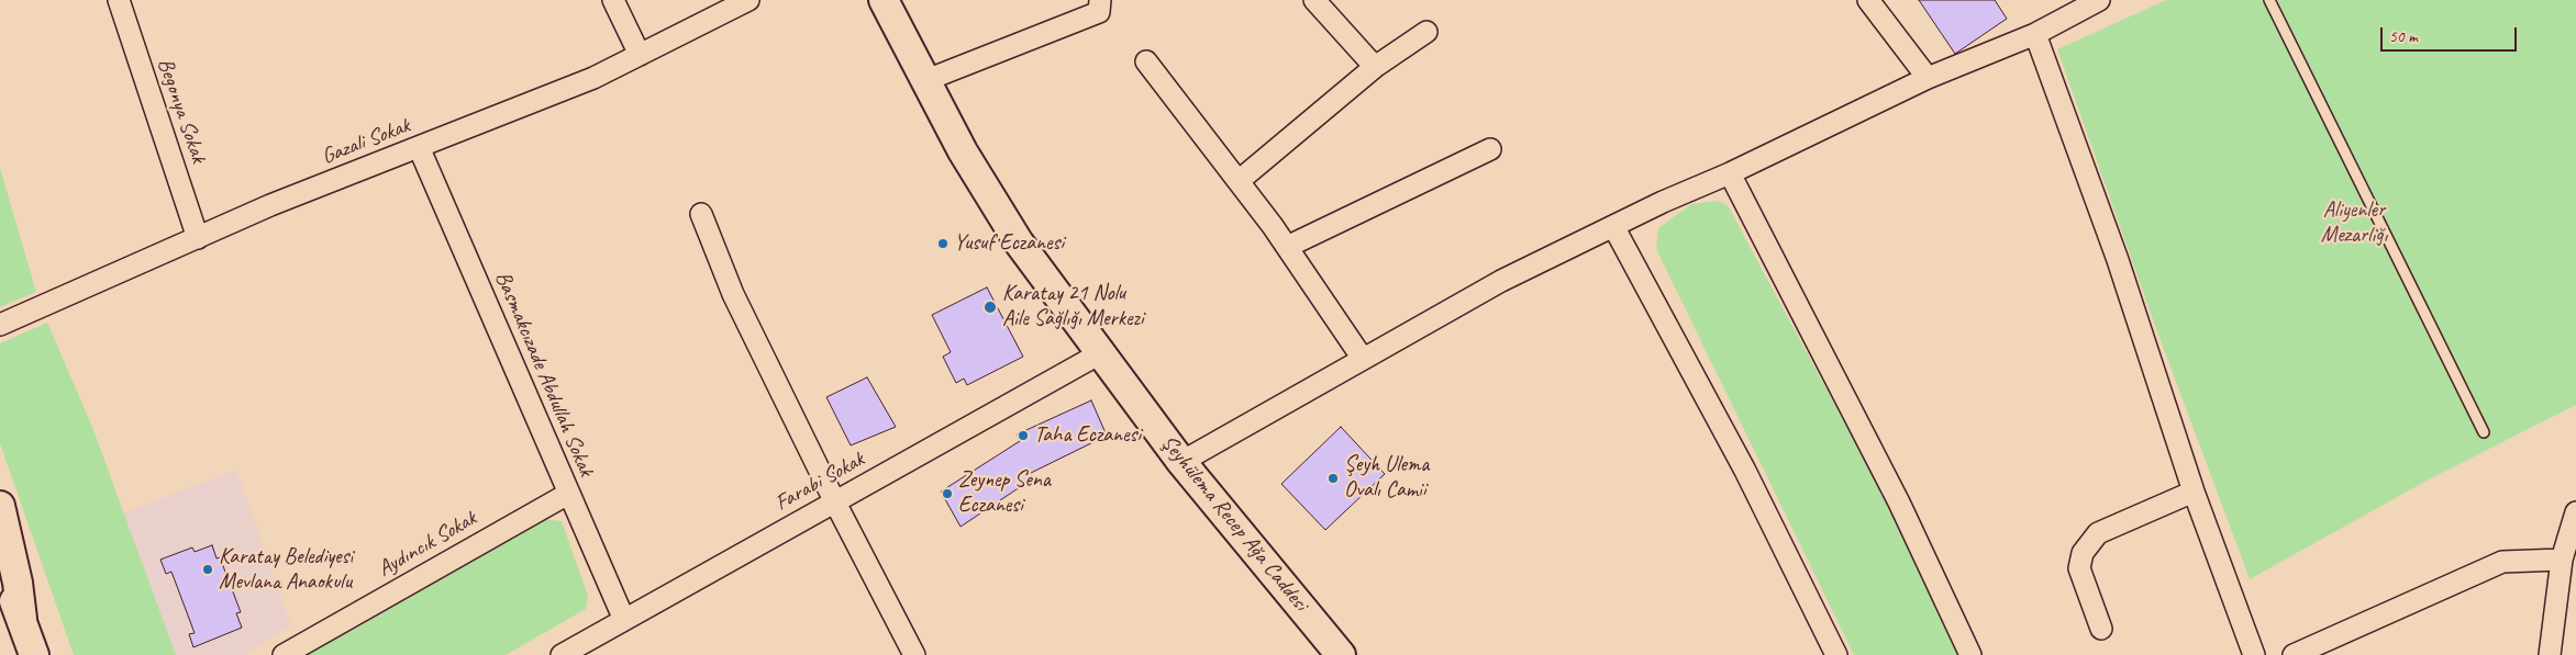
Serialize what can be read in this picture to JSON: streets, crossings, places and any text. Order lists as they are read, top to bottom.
{
  "streets": {
    "street": [
      "Begonya Sokak",
      "Gazali Sokak",
      "Basmakcızade Abdullah Sokak",
      "Farabi Sokak",
      "Şeyhülema Recep Ağa Caddesi",
      "Aydıncık Sokak"
    ]
  },
  "crossings": [
    ["Begonya Sokak", "Gazali Sokak"],
    ["Gazali Sokak", "Basmakcızade Abdullah Sokak"],
    ["Basmakcızade Abdullah Sokak", "Farabi Sokak"],
    ["Basmakcızade Abdullah Sokak", "Aydıncık Sokak"],
    ["Farabi Sokak", "Şeyhülema Recep Ağa Caddesi"]
  ],
  "parks": ["Aliyenler Mezarlığı"],
  "places": [
    "Yusuf Eczanesi",
    "Karatay 21 Nolu Aile Sağlığı Merkezi",
    "Taha Eczanesi",
    "Şeyh Ulema Ovalı Camii",
    "Zeynep Sena Eczanesi",
    "Karatay Belediyesi Mevlana Anaokulu"
  ],
  "scale_bar": "50 m"
}
